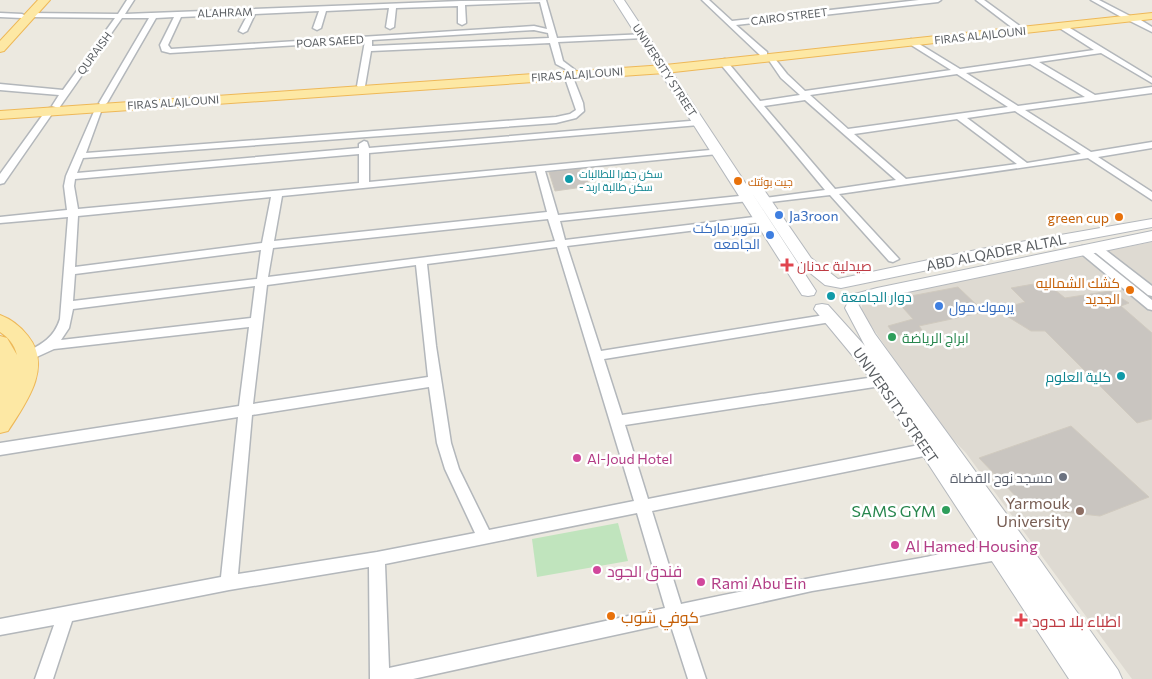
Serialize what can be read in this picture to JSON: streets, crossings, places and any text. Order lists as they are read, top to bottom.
{
  "streets": {
    "main road": ["FIRAS ALAJLOUNI", "UNIVERSITY STREET", "ABD ALQADER ALTAL"],
    "street": [
      "ALAHRAM",
      "CAIRO STREET",
      "POAR SAEED",
      "QURAISH"
    ]
  },
  "crossings": [
    ["ALAHRAM", "POAR SAEED"],
    ["ALAHRAM", "QURAISH"],
    ["FIRAS ALAJLOUNI", "QURAISH"],
    ["FIRAS ALAJLOUNI", "UNIVERSITY STREET"],
    ["UNIVERSITY STREET", "ABD ALQADER ALTAL"]
  ],
  "places": {
    "other": [
      "سكن جفرا للطالبات - سكن طالبة اربد",
      "جيت بوئتك",
      "Ja3roon",
      "green cup",
      "سوبر ماركت الجامعه",
      "كشك الشماليه الجديد",
      "دوار الجامعة",
      "يرموك مول",
      "ابراج الرياضة",
      "كلية العلوم",
      "Al-Joud Hotel",
      "مسجد نوح القضاة",
      "SAMS GYM",
      "Yarmouk University",
      "Al Hamed Housing",
      "فندق الجود",
      "Rami Abu Ein",
      "كوفي شوب"
    ],
    "health": ["صيدلية عدنان", "اطباء بلا حدود"]
  }
}
